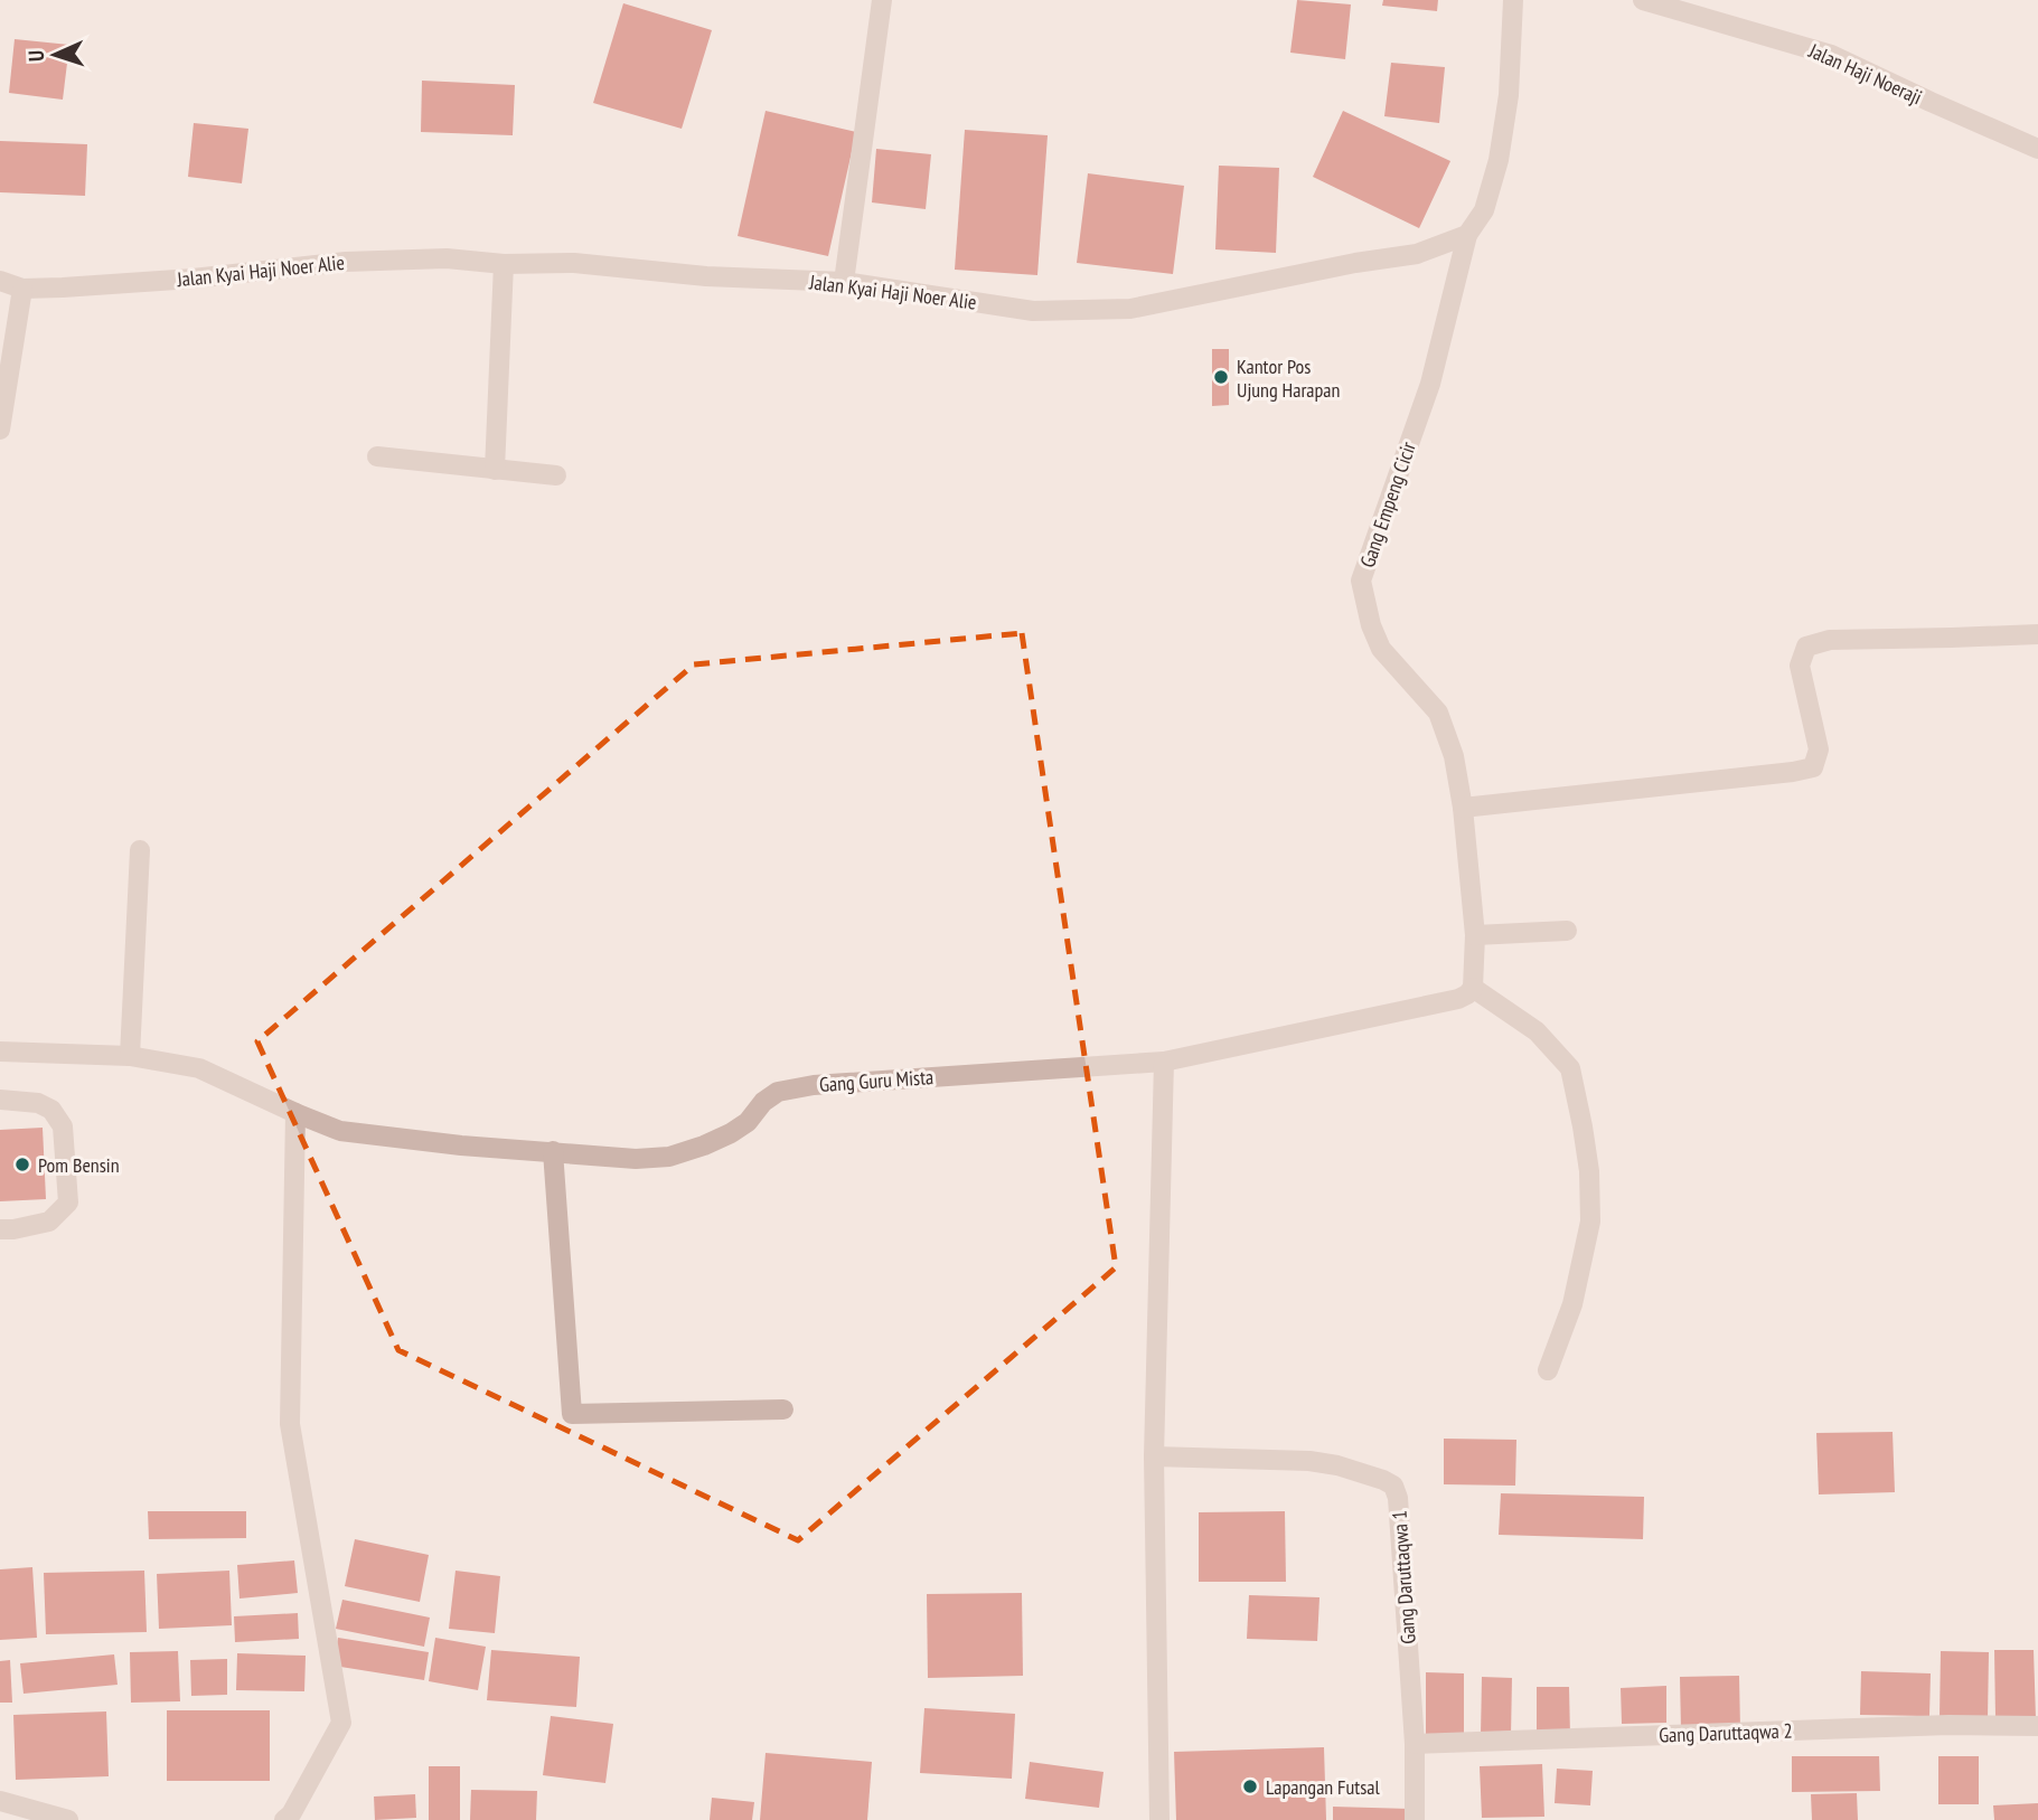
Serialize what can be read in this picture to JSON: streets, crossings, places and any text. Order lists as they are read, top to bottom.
{
  "streets": {
    "street": [
      "Jalan Haji Noeraji",
      "Jalan Kyai Haji Noer Alie",
      "Gang Empeng Cicir",
      "Gang Guru Mista",
      "Gang Daruttaqwa 1",
      "Gang Daruttaqwa 2"
    ]
  },
  "crossings": [
    ["Jalan Kyai Haji Noer Alie", "Gang Empeng Cicir"],
    ["Gang Empeng Cicir", "Gang Guru Mista"],
    ["Gang Daruttaqwa 1", "Gang Daruttaqwa 2"]
  ],
  "places": ["Kantor Pos Ujung Harapan", "Pom Bensin", "Lapangan Futsal"],
  "north": "left"
}
